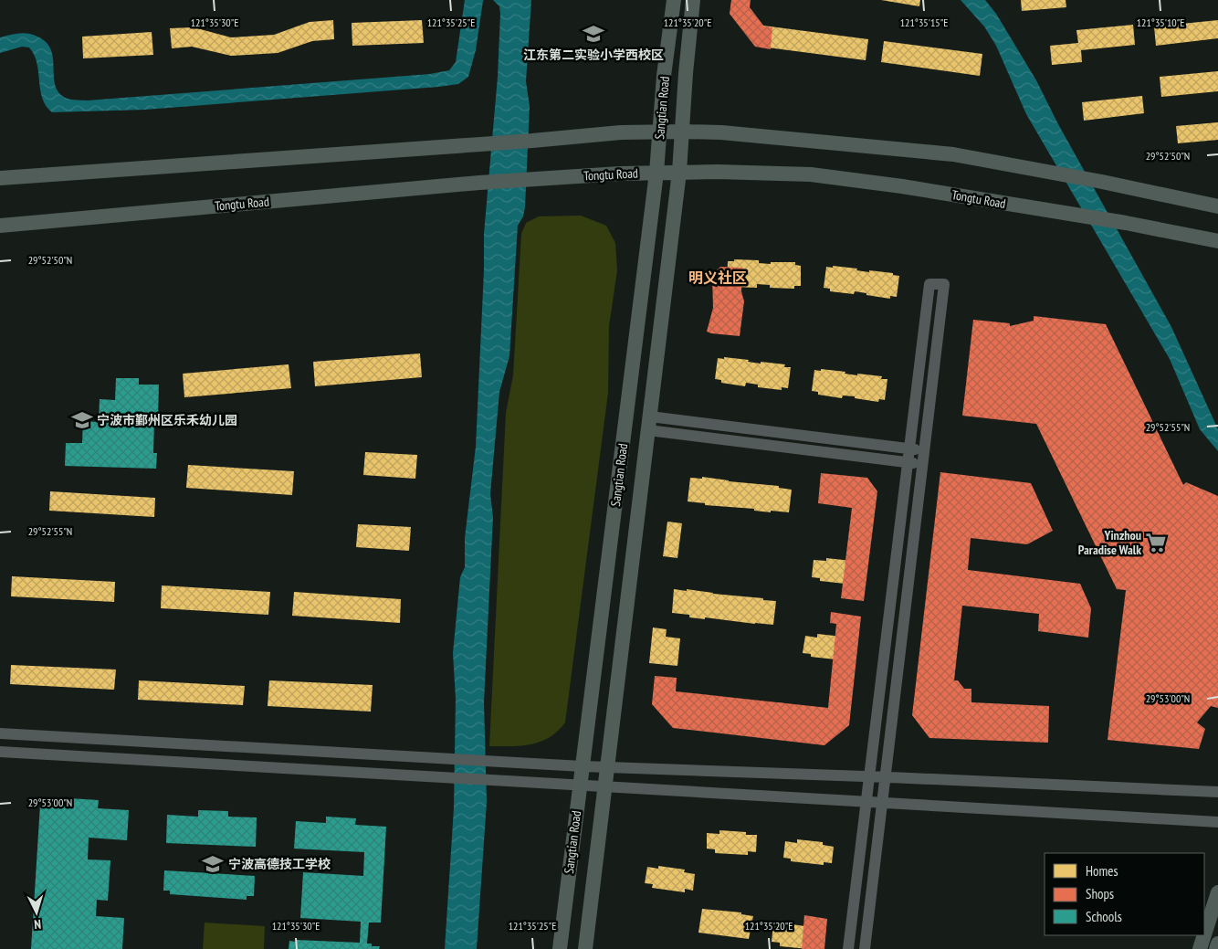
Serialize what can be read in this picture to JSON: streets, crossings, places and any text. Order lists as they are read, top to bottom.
{
  "streets": {
    "main road": ["Sangtian Road", "Tongtu Road"]
  },
  "crossings": [
    ["Sangtian Road", "Tongtu Road"]
  ],
  "districts": ["明义社区"],
  "places": {
    "school or university": ["江东第二实验小学西校区", "宁波市鄞州区乐禾幼儿园", "宁波高德技工学校"],
    "supermarket": ["Yinzhou Paradise Walk"]
  },
  "legend": ["Homes", "Shops", "Schools"],
  "north": "bottom",
  "coordinates": [
    "121°35'30\"E",
    "121°35'25\"E",
    "121°35'20\"E",
    "121°35'15\"E",
    "121°35'10\"E",
    "29°52'50\"N",
    "29°52'55\"N",
    "29°53'00\"N"
  ]
}
